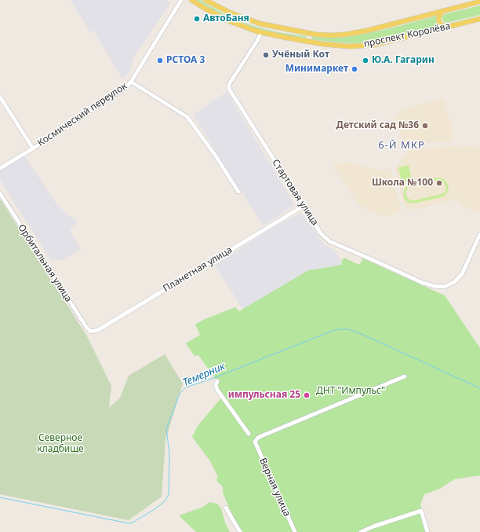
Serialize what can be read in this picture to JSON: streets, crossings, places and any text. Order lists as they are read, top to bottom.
{
  "streets": {
    "main road": ["проспект Королёва"],
    "street": [
      "Космический переулок",
      "Стартовая улица",
      "Орбитальная улица",
      "Планетная улица",
      "Верная улица"
    ]
  },
  "crossings": [
    ["проспект Королёва", "Стартовая улица"],
    ["Стартовая улица", "Планетная улица"],
    ["Орбитальная улица", "Планетная улица"]
  ],
  "districts": ["6-Й МКР"],
  "water": ["Темерник"],
  "parks": ["ДНТ \"Импульс\"", "Северное кладбище"],
  "places": [
    "АвтоБаня",
    "Учёный Кот",
    "РСТОА 3",
    "Ю.А. Гагарин",
    "Минимаркет",
    "Детский сад №36",
    "Школа №100",
    "импульсная 25"
  ]
}
